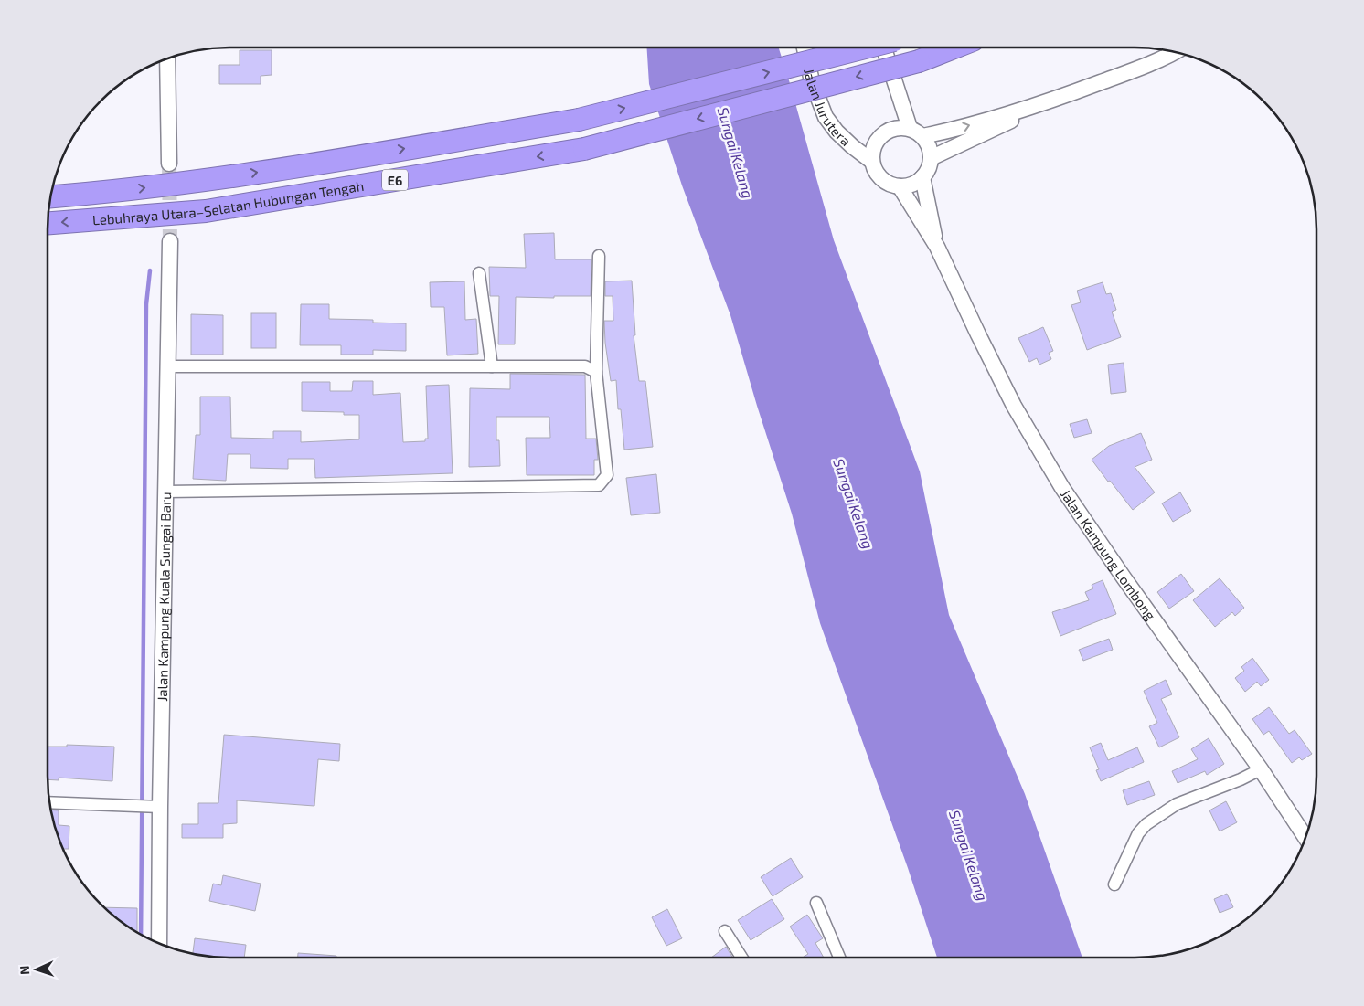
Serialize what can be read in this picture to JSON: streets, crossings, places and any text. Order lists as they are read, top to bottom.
{
  "streets": {
    "highway": ["E6", "Lebuhraya Utara–Selatan Hubungan Tengah"],
    "street": ["Jalan Jurutera", "Jalan Kampung Lombong", "Jalan Kampung Kuala Sungai Baru"]
  },
  "water": ["Sungai Kelang"],
  "north": "left"
}
